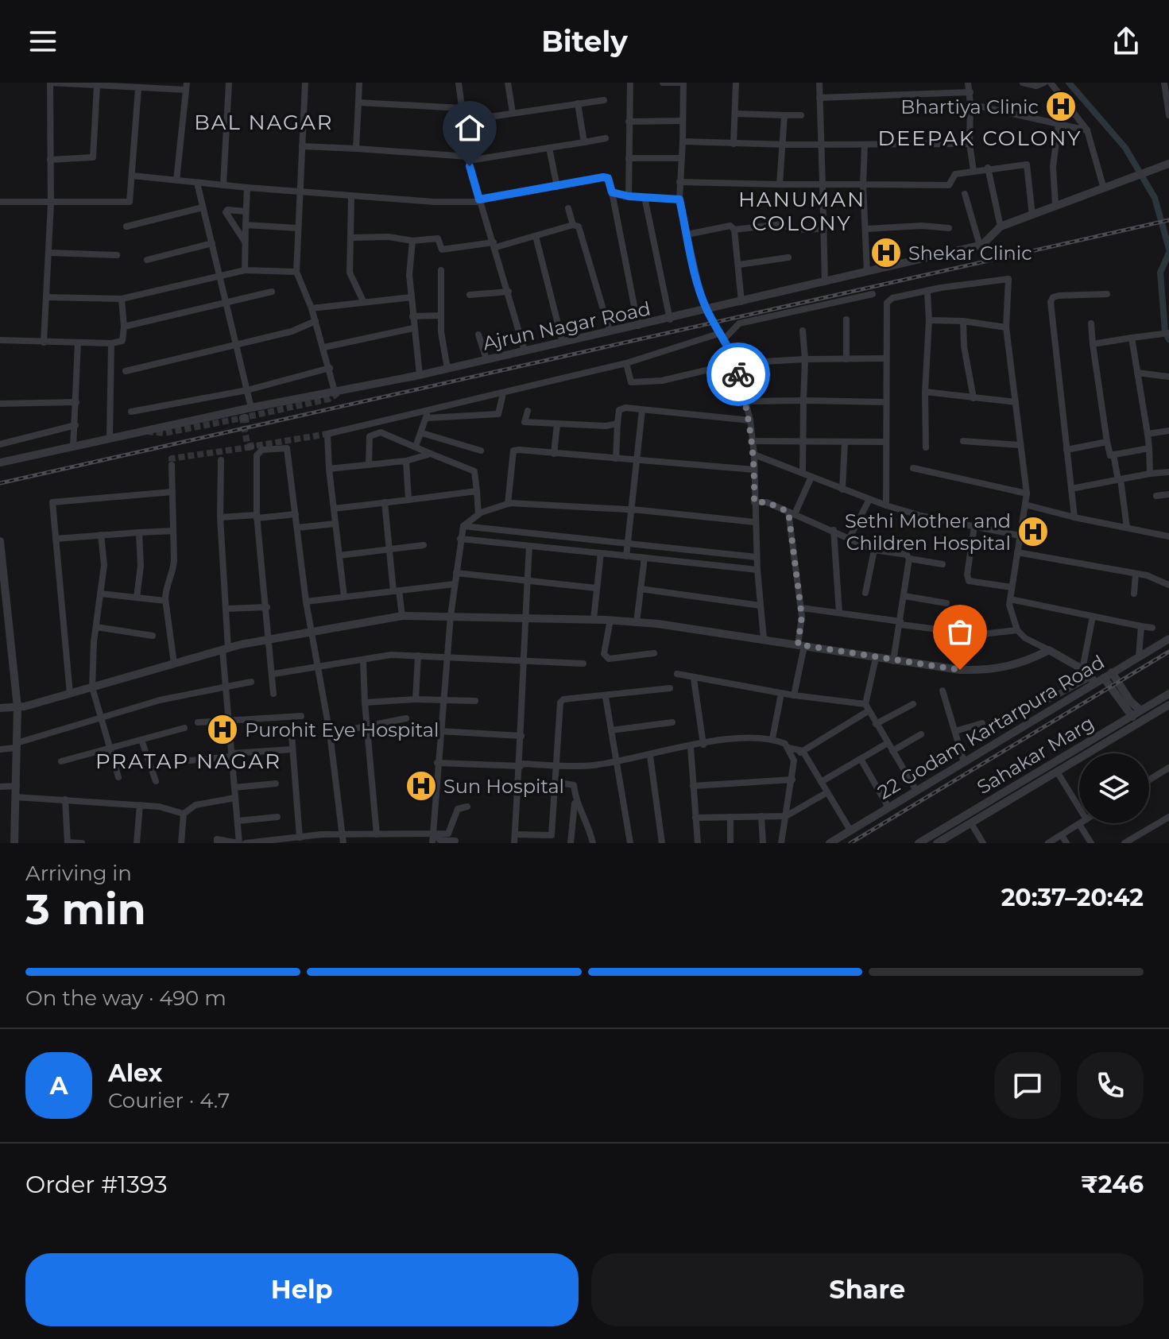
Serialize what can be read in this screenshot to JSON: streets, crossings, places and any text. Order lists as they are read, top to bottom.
{
  "streets": {
    "street": ["Ajrun Nagar Road", "22 Godam Kartarpura Road", "Sahakar Marg"]
  },
  "districts": [
    "BAL NAGAR",
    "DEEPAK COLONY",
    "HANUMAN COLONY",
    "PRATAP NAGAR"
  ],
  "places": {
    "hospital": [
      "Bhartiya Clinic",
      "Shekar Clinic",
      "Sethi Mother and Children Hospital",
      "Purohit Eye Hospital",
      "Sun Hospital"
    ]
  },
  "page": {
    "header": "Bitely",
    "heading": ["3 min", "Arriving in", "20:37–20:42"],
    "panel": [
      "Alex",
      "Courier · 4.7",
      "Order #1393",
      "₹246"
    ],
    "bar": "On the way · 490 m",
    "round": "A",
    "buttons": ["Help", "Share"]
  }
}
